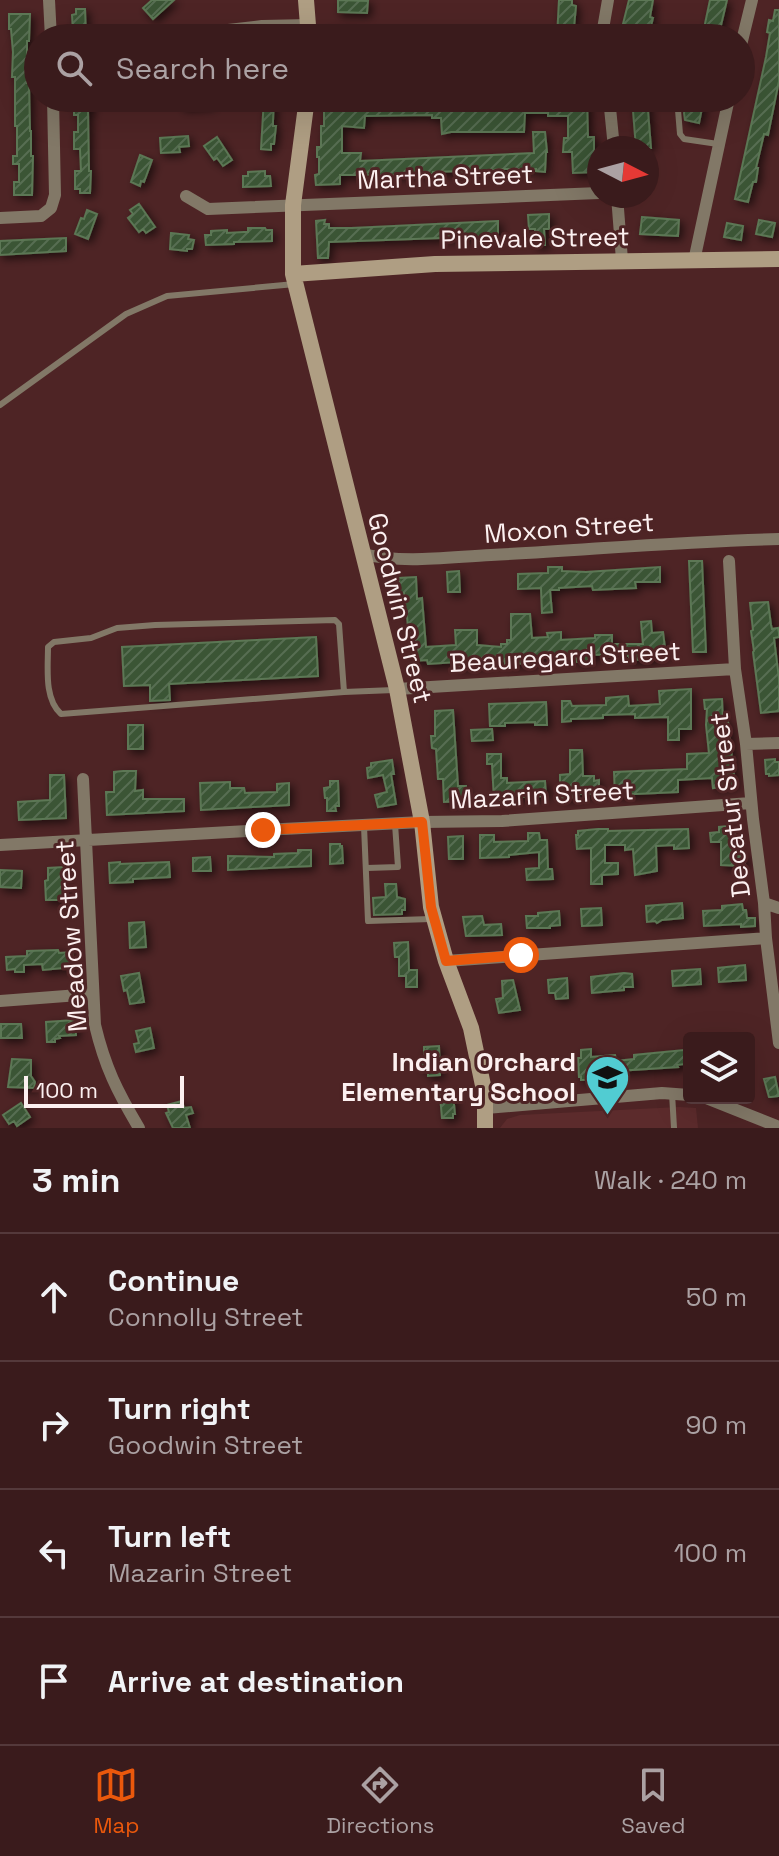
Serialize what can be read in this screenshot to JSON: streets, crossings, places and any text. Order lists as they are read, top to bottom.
{
  "streets": {
    "main road": ["Pinevale Street", "Goodwin Street"],
    "street": [
      "Martha Street",
      "Moxon Street",
      "Beauregard Street",
      "Mazarin Street",
      "Decatur Street",
      "Meadow Street"
    ]
  },
  "crossings": [
    ["Martha Street", "Goodwin Street"],
    ["Pinevale Street", "Goodwin Street"],
    ["Moxon Street", "Goodwin Street"],
    ["Goodwin Street", "Beauregard Street"],
    ["Goodwin Street", "Mazarin Street"],
    ["Beauregard Street", "Decatur Street"],
    ["Mazarin Street", "Decatur Street"],
    ["Mazarin Street", "Meadow Street"]
  ],
  "places": {
    "school or university": ["Indian Orchard Elementary School"]
  },
  "scale_bar": "100 m",
  "north": "right",
  "page": {
    "search": "Search here",
    "scale": "100 m",
    "heading": ["3 min", "Walk · 240 m"],
    "list": [
      ["Continue", "Connolly Street", "50 m"],
      ["Turn right", "Goodwin Street", "90 m"],
      ["Turn left", "Mazarin Street", "100 m"],
      "Arrive at destination"
    ],
    "nav": ["Map", "Directions", "Saved"]
  }
}
